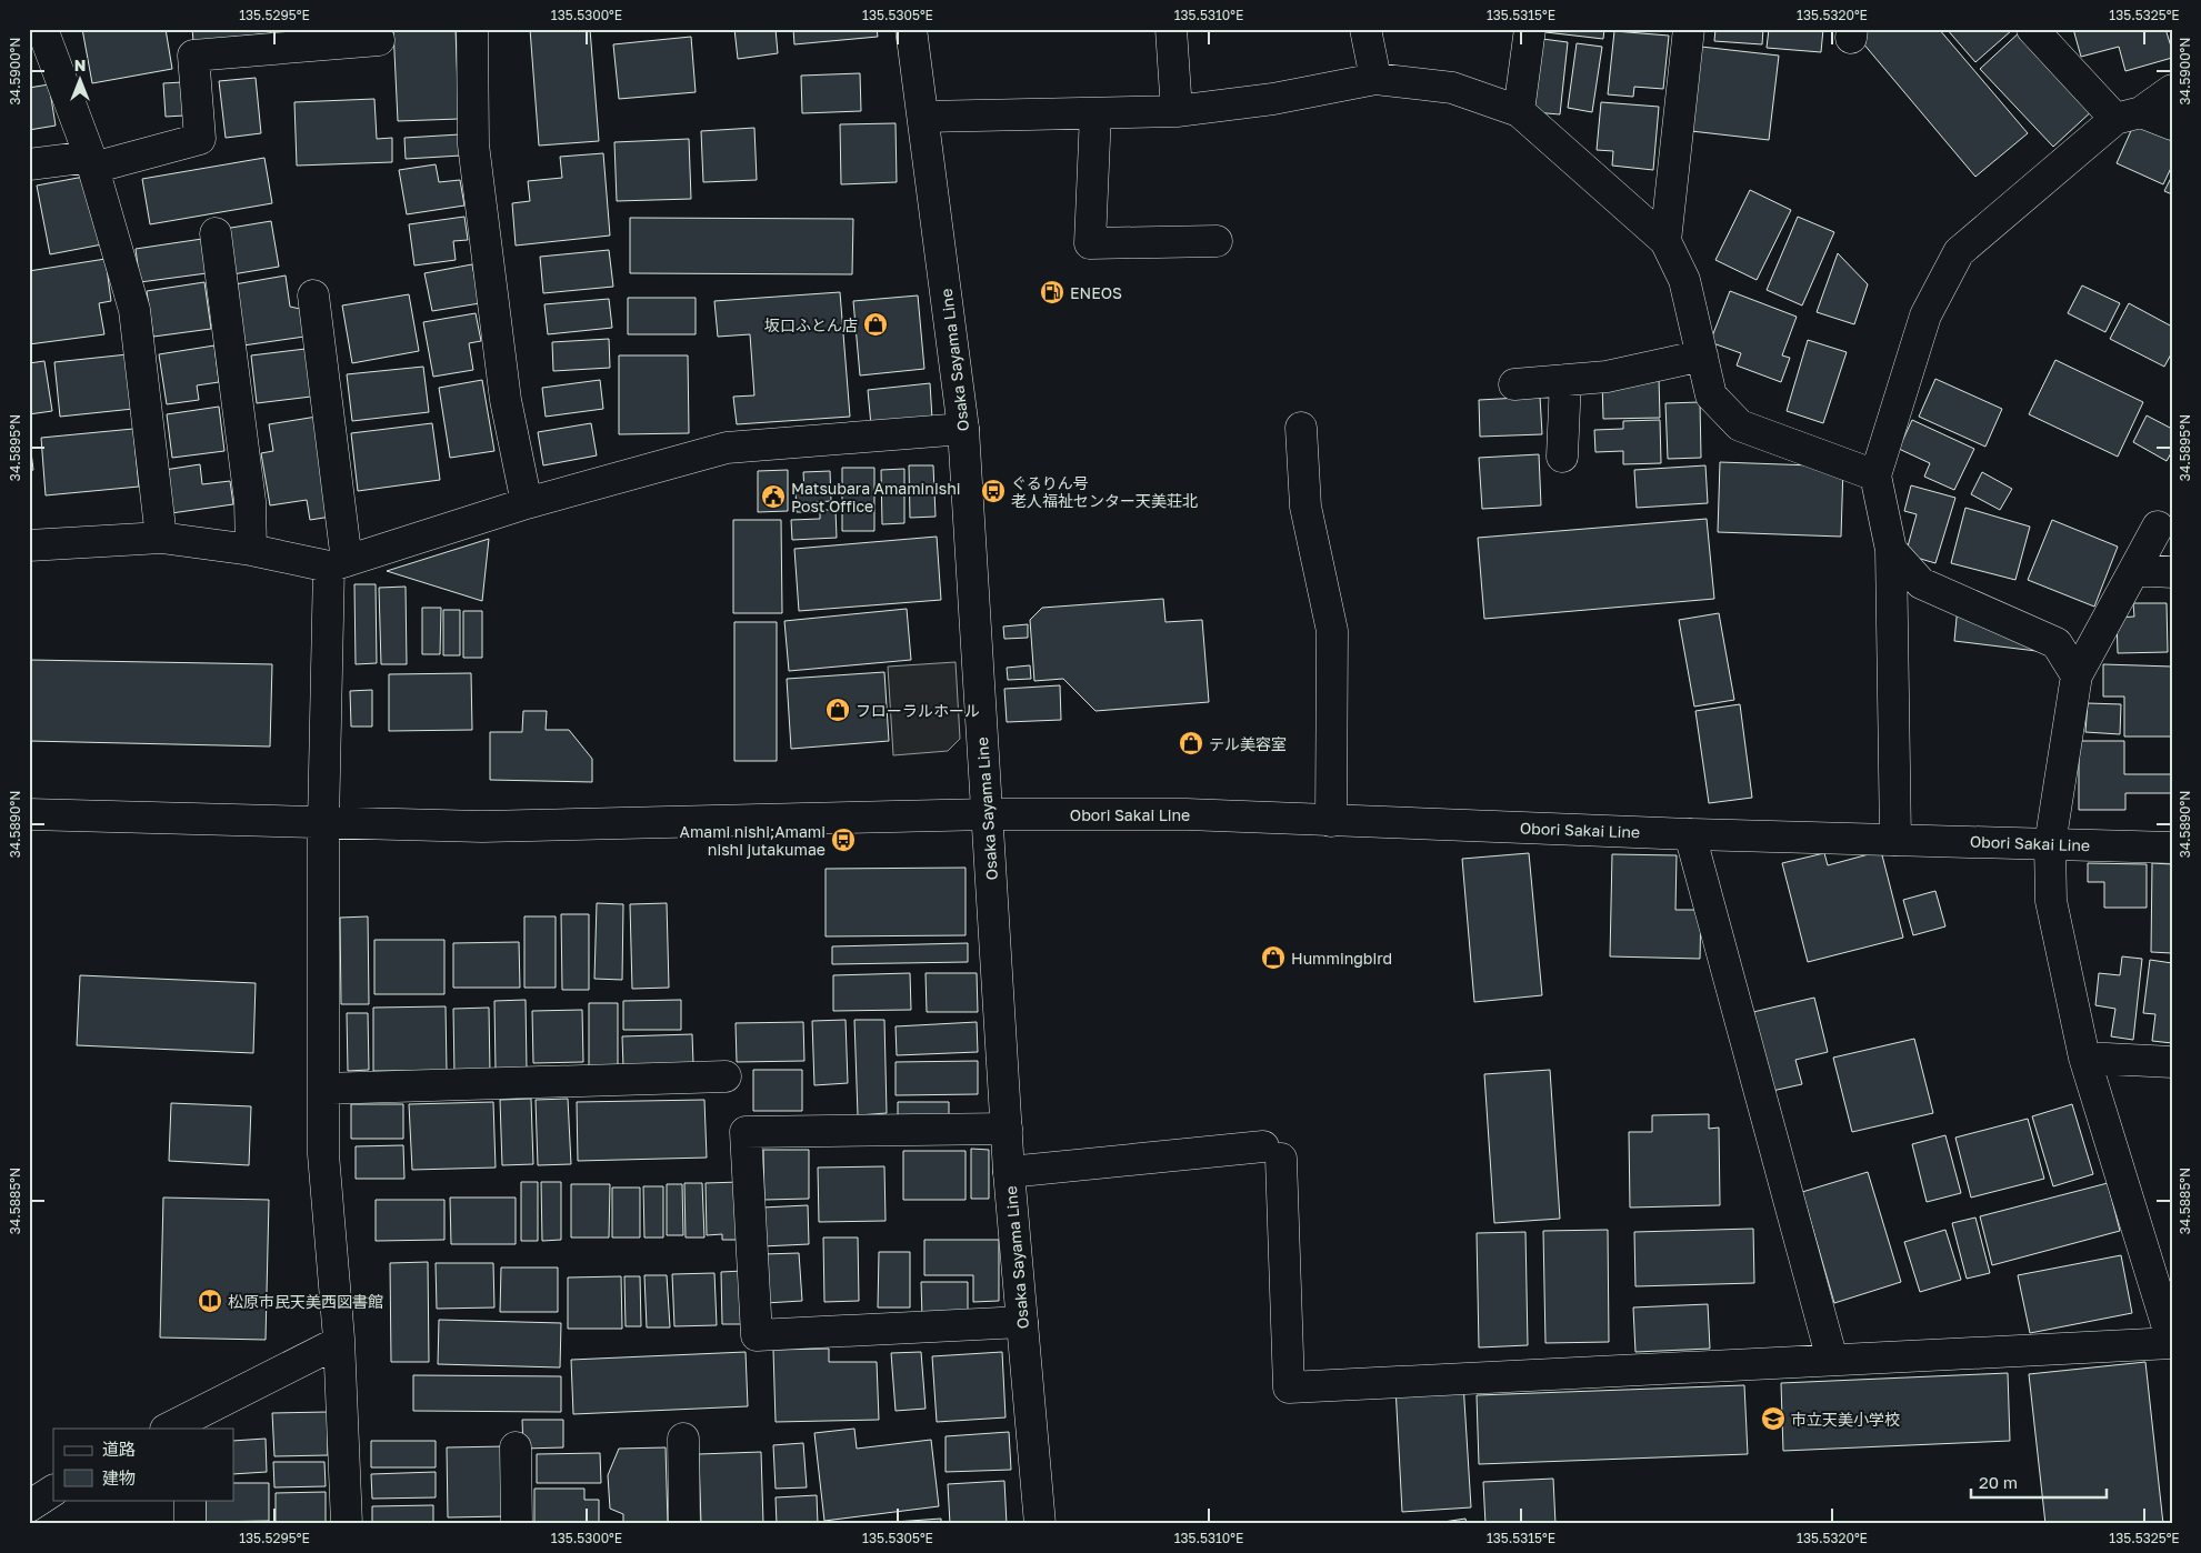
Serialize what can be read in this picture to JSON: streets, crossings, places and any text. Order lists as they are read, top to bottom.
{
  "streets": {
    "street": ["Osaka Sayama Line", "Obori Sakai Line"]
  },
  "crossings": [
    ["Osaka Sayama Line", "Obori Sakai Line"]
  ],
  "places": {
    "fuel station": ["ENEOS"],
    "shop": [
      "坂口ふとん店",
      "フローラルホール",
      "テル美容室",
      "Hummingbird"
    ],
    "bus stop": ["ぐるりん号 老人福祉センター天美荘北", "Amami nishi;Amami nishi jutakumae"],
    "public building": ["Matsubara Amaminishi Post Office"],
    "library": ["松原市民天美西図書館"],
    "school or university": ["市立天美小学校"]
  },
  "legend": ["道路", "建物"],
  "scale_bar": "20 m",
  "north": "top",
  "coordinates": [
    "135.5295°E",
    "135.5300°E",
    "135.5305°E",
    "135.5310°E",
    "135.5315°E",
    "135.5320°E",
    "135.5325°E",
    "34.5900°N",
    "34.5895°N",
    "34.5890°N",
    "34.5885°N"
  ]
}
